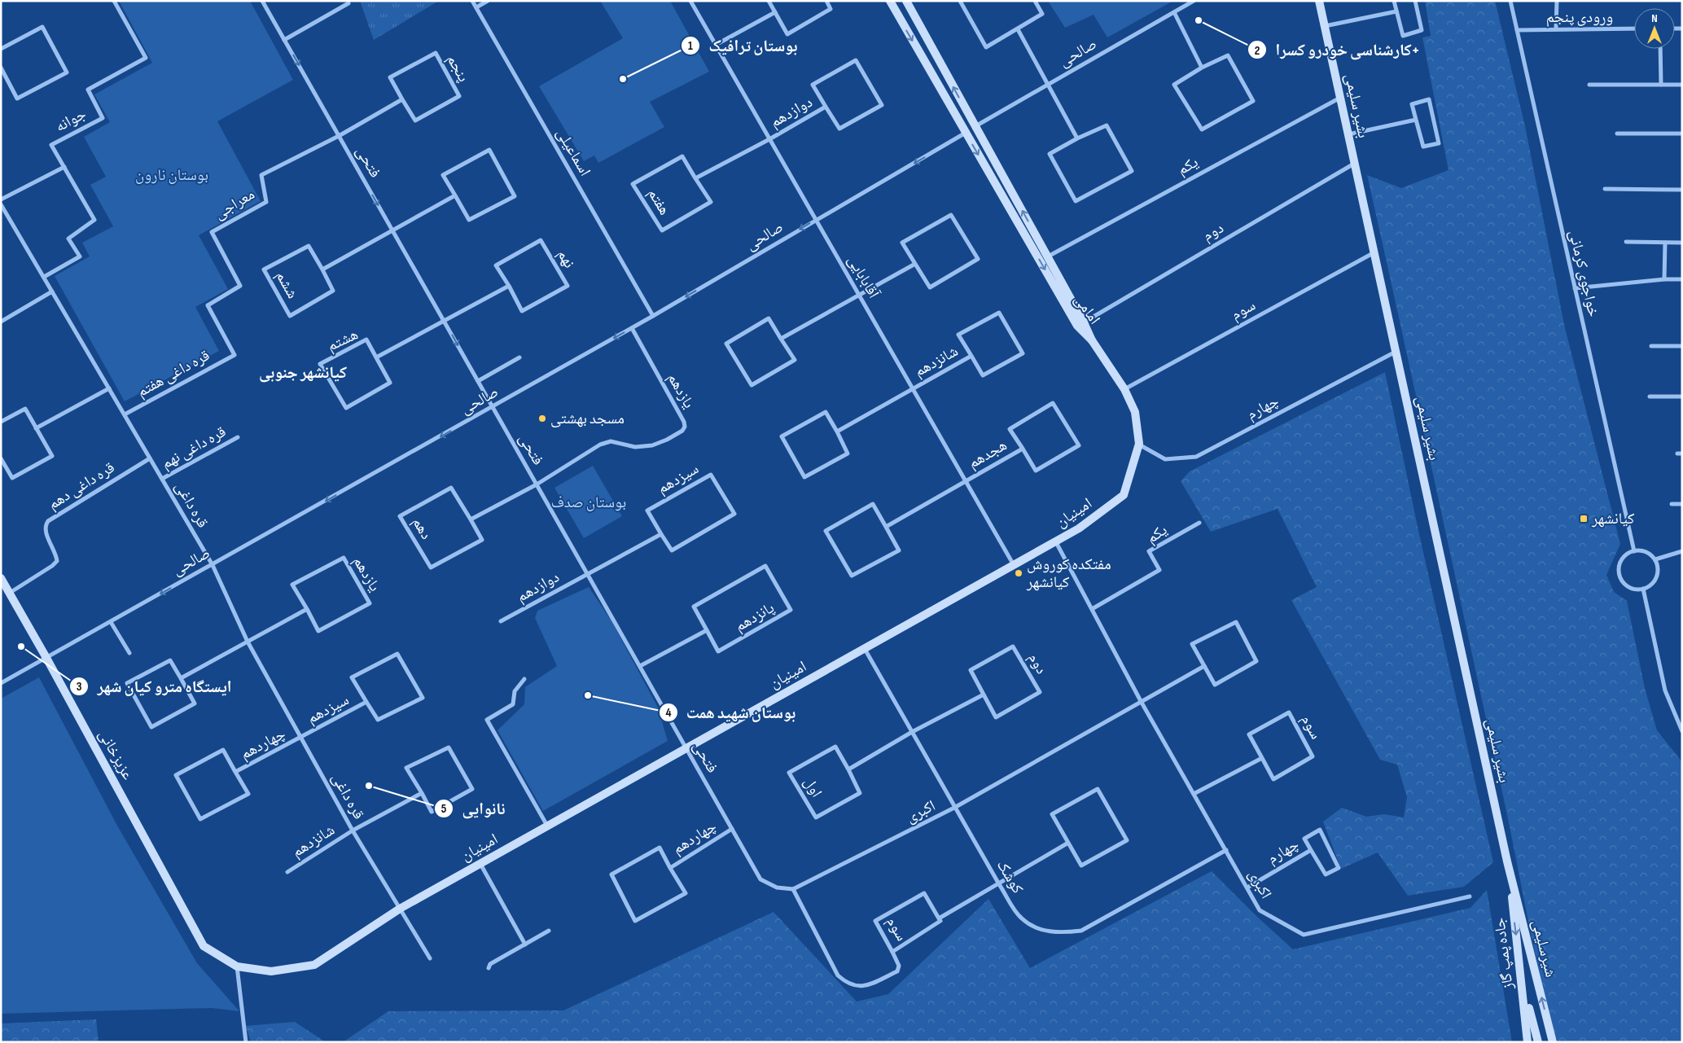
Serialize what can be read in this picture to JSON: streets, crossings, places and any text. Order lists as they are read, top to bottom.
{
  "streets": {
    "main road": [
      "بشیر سلیمی",
      "امامی",
      "امینیان",
      "عزیزخانی",
      "شیرسلیمی",
      "جاده پمپ گاز"
    ],
    "street": [
      "ورودی پنجم",
      "صالحی",
      "پنجم",
      "دوازدهم",
      "جوانه",
      "اسماعیلی",
      "فتحی",
      "یکم",
      "هفتم",
      "معراجی",
      "دوم",
      "نهم",
      "خواجوی کرمانی",
      "آقابابایی",
      "ششم",
      "سوم",
      "هشتم",
      "شانزدهم",
      "قره داغی هفتم",
      "یازدهم",
      "چهارم",
      "قره داغی نهم",
      "هجدهم",
      "سیزدهم",
      "قره داغی دهم",
      "قره داغی",
      "دهم",
      "پانزدهم",
      "چهاردهم",
      "اول",
      "اکبری",
      "کوشک"
    ]
  },
  "crossings": [
    ["ورودی پنجم", "خواجوی کرمانی"],
    ["صالحی", "اسماعیلی"],
    ["صالحی", "فتحی"],
    ["صالحی", "آقابابایی"],
    ["صالحی", "امامی"],
    ["صالحی", "یازدهم"],
    ["صالحی", "قره داغی"],
    ["صالحی", "عزیزخانی"],
    ["بشیر سلیمی", "یکم"],
    ["بشیر سلیمی", "دوم"],
    ["بشیر سلیمی", "سوم"],
    ["بشیر سلیمی", "چهارم"],
    ["بشیر سلیمی", "شیرسلیمی"],
    ["دوازدهم", "فتحی"],
    ["دوازدهم", "آقابابایی"],
    ["جوانه", "قره داغی"],
    ["فتحی", "معراجی"],
    ["فتحی", "هشتم"],
    ["فتحی", "یازدهم"],
    ["فتحی", "امینیان"],
    ["فتحی", "چهاردهم"],
    ["فتحی", "اکبری"],
    ["یکم", "امامی"],
    ["یکم", "اکبری"],
    ["معراجی", "قره داغی هفتم"],
    ["دوم", "امامی"],
    ["آقابابایی", "شانزدهم"],
    ["آقابابایی", "هجدهم"],
    ["آقابابایی", "امینیان"],
    ["امامی", "امینیان"],
    ["سوم", "امینیان"],
    ["سوم", "کوشک"],
    ["شانزدهم", "قره داغی"],
    ["قره داغی هفتم", "قره داغی"],
    ["چهارم", "امینیان"],
    ["چهارم", "اکبری"],
    ["قره داغی نهم", "قره داغی"],
    ["سیزدهم", "قره داغی"],
    ["سیزدهم", "چهاردهم"],
    ["قره داغی دهم", "قره داغی"],
    ["قره داغی دهم", "عزیزخانی"],
    ["قره داغی", "امینیان"],
    ["قره داغی", "چهاردهم"],
    ["امینیان", "عزیزخانی"],
    ["امینیان", "اکبری"],
    ["امینیان", "کوشک"],
    ["اکبری", "کوشک"],
    ["شیرسلیمی", "جاده پمپ گاز"]
  ],
  "one_way": ["صالحی", "جاده پمپ گاز"],
  "districts": ["کیانشهر جنوبی"],
  "parks": ["بوستان نارون", "بوستان صدف"],
  "places": {
    "other": [
      "کارشناسی خودرو کسرا+",
      "بوستان ترافیک",
      "مسجد بهشتی",
      "مفتکده کوروش کیانشهر",
      "ایستگاه مترو کیان شهر",
      "بوستان شهید همت",
      "نانوایی"
    ],
    "transit": ["کیانشهر"]
  },
  "north": "top"
}
